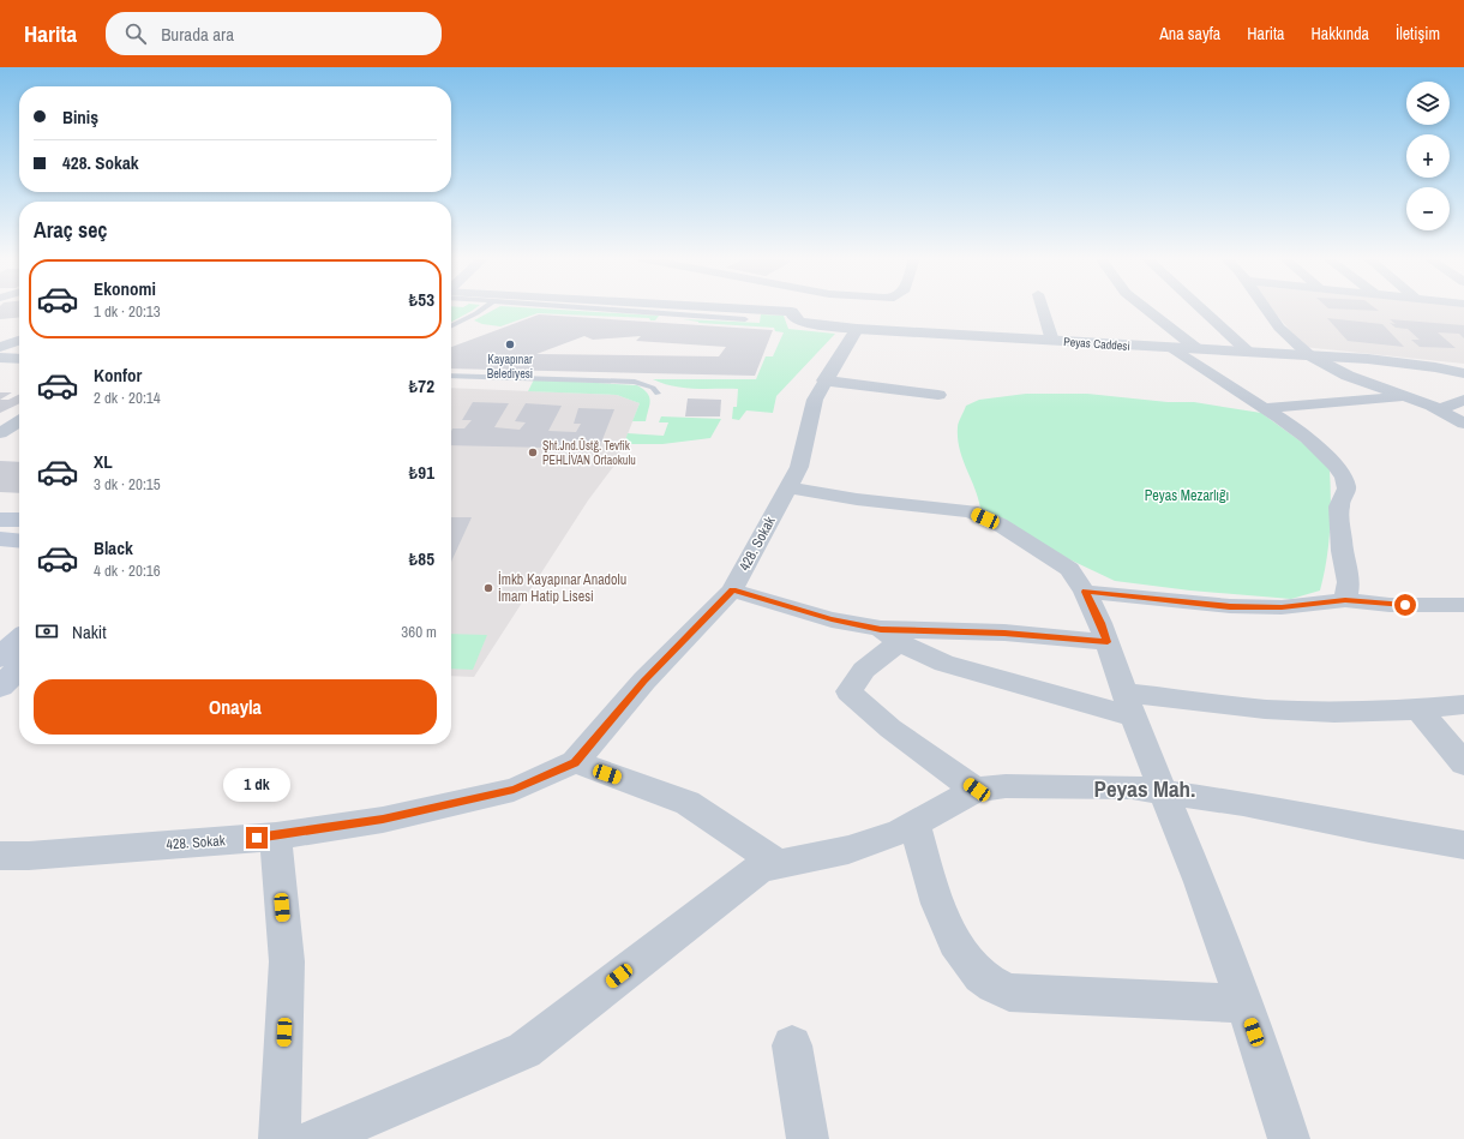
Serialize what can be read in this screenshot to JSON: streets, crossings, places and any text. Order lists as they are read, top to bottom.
{
  "streets": {
    "street": ["Peyas Caddesi", "428. Sokak"]
  },
  "crossings": [
    ["Peyas Caddesi", "428. Sokak"]
  ],
  "districts": ["Peyas Mah."],
  "parks": ["Peyas Mezarlığı"],
  "places": ["Kayapınar Belediyesi", "Şht.Jnd.Üstğ. Tevfik PEHLİVAN Ortaokulu", "İmkb Kayapınar Anadolu İmam Hatip Lisesi"],
  "page": {
    "header": "Harita",
    "search": "Burada ara",
    "nav": [
      "Ana sayfa",
      "Harita",
      "Hakkında",
      "İletişim"
    ],
    "map_buttons": ["+", "−"],
    "banner": ["Biniş", "428. Sokak"],
    "heading": "Araç seç",
    "list": [
      {
        "name": "Ekonomi",
        "note": "1 dk · 20:13",
        "value": "₺53"
      },
      {
        "name": "Konfor",
        "note": "2 dk · 20:14",
        "value": "₺72"
      },
      {
        "name": "XL",
        "note": "3 dk · 20:15",
        "value": "₺91"
      },
      {
        "name": "Black",
        "note": "4 dk · 20:16",
        "value": "₺85"
      }
    ],
    "pay": ["Nakit", "360 m"],
    "buttons": "Onayla",
    "bubble": "1 dk"
  }
}
